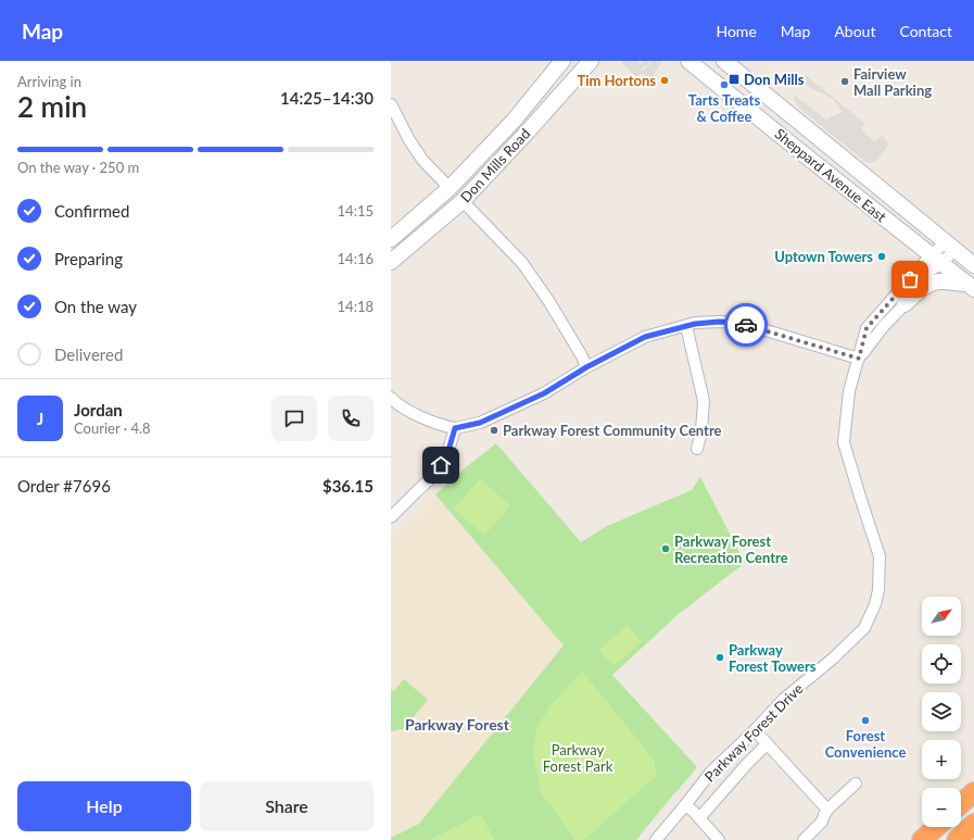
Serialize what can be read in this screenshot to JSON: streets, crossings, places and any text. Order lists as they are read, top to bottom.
{
  "streets": {
    "main road": ["Don Mills Road", "Sheppard Avenue East"],
    "street": ["Parkway Forest Drive"]
  },
  "crossings": [
    ["Sheppard Avenue East", "Parkway Forest Drive"]
  ],
  "districts": ["Parkway Forest"],
  "parks": ["Parkway Forest Park"],
  "places": {
    "transit": ["Don Mills"],
    "other": [
      "Tim Hortons",
      "Fairview Mall Parking",
      "Tarts Treats & Coffee",
      "Uptown Towers",
      "Parkway Forest Community Centre",
      "Parkway Forest Recreation Centre",
      "Parkway Forest Towers",
      "Forest Convenience"
    ]
  },
  "north": "top right",
  "page": {
    "header": "Map",
    "nav": [
      "Home",
      "Map",
      "About",
      "Contact"
    ],
    "heading": ["2 min", "Arriving in", "14:25–14:30"],
    "panel": [
      "Jordan",
      "Courier · 4.8",
      "Order #7696",
      "$36.15"
    ],
    "bar": "On the way · 250 m",
    "list": [
      ["Confirmed", "14:15"],
      ["Preparing", "14:16"],
      ["On the way", "14:18"],
      "Delivered"
    ],
    "round": "J",
    "map_buttons": ["+", "−"],
    "buttons": ["Help", "Share"]
  }
}
